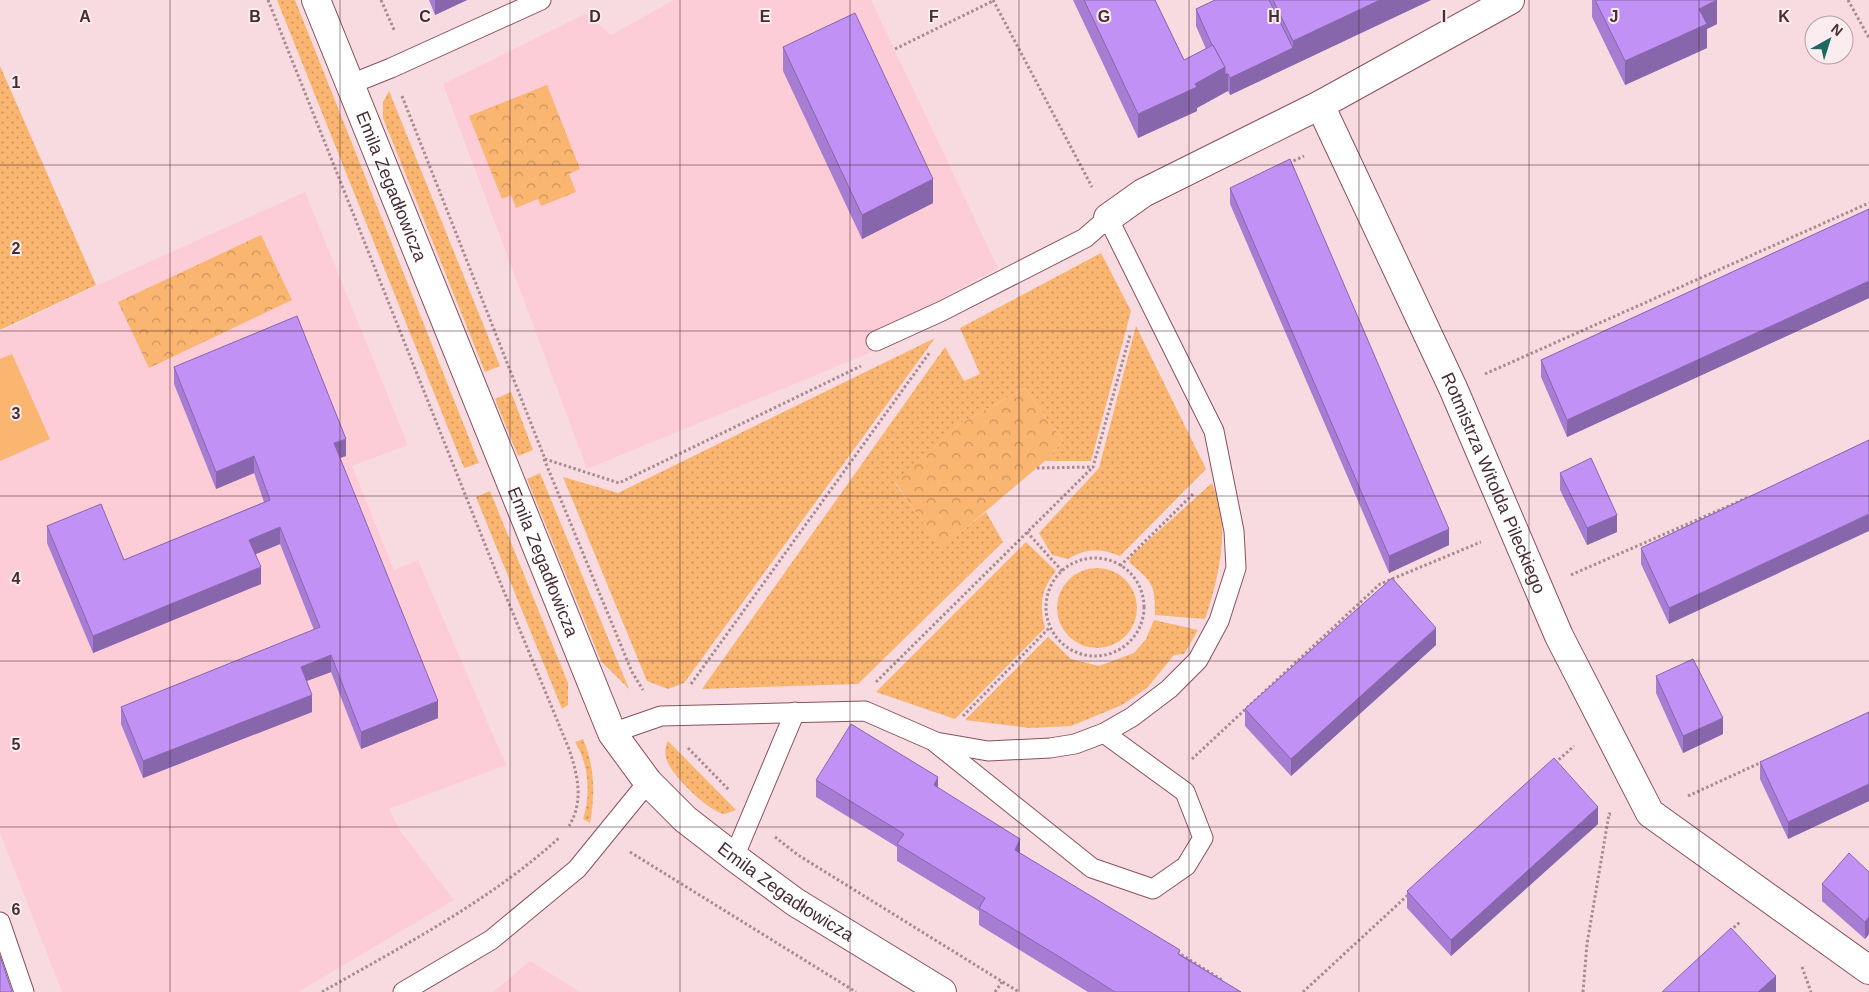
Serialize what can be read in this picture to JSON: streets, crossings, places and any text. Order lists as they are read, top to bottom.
{
  "streets": {
    "street": ["Emila Zegadłowicza", "Rotmistrza Witolda Pileckiego"]
  },
  "north": "top right",
  "grid": {
    "columns": [
      "A",
      "B",
      "C",
      "D",
      "E",
      "F",
      "G",
      "H",
      "I",
      "J",
      "K"
    ],
    "rows": [
      "1",
      "2",
      "3",
      "4",
      "5",
      "6"
    ]
  }
}
